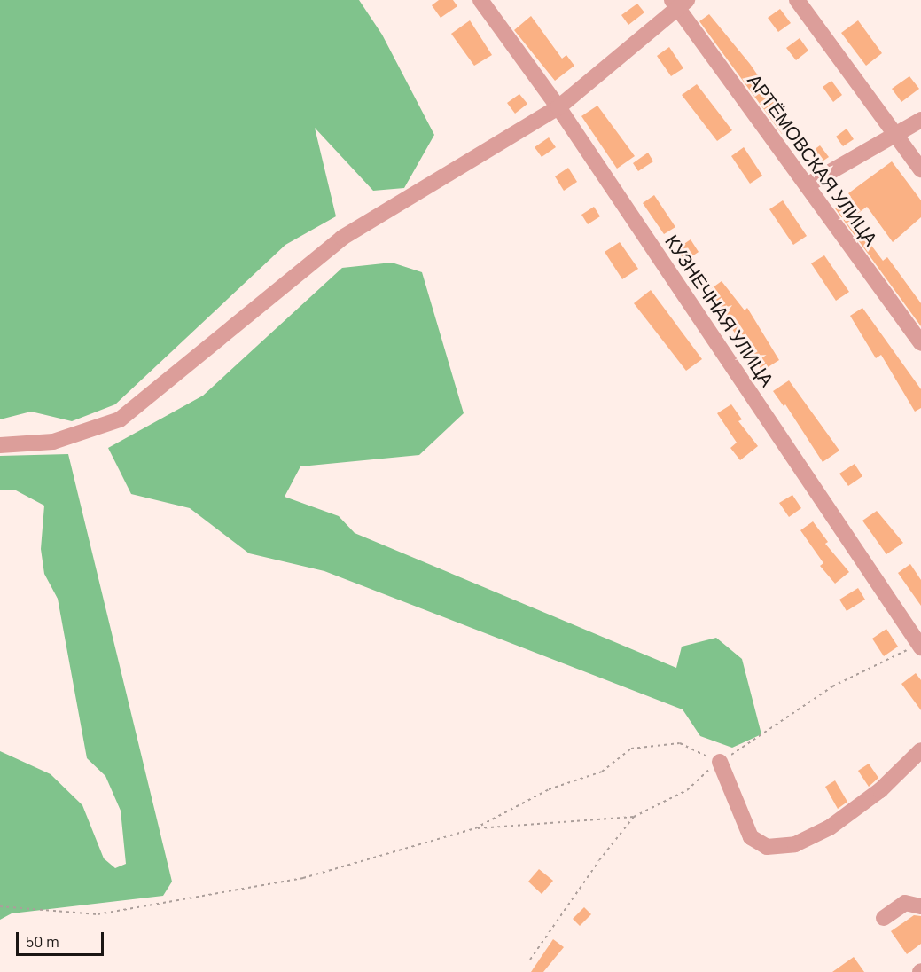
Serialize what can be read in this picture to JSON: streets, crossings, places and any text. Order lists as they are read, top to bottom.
{
  "streets": {
    "street": ["АРТЁМОВСКАЯ УЛИЦА", "КУЗНЕЧНАЯ УЛИЦА"]
  },
  "scale_bar": "50 m"
}
